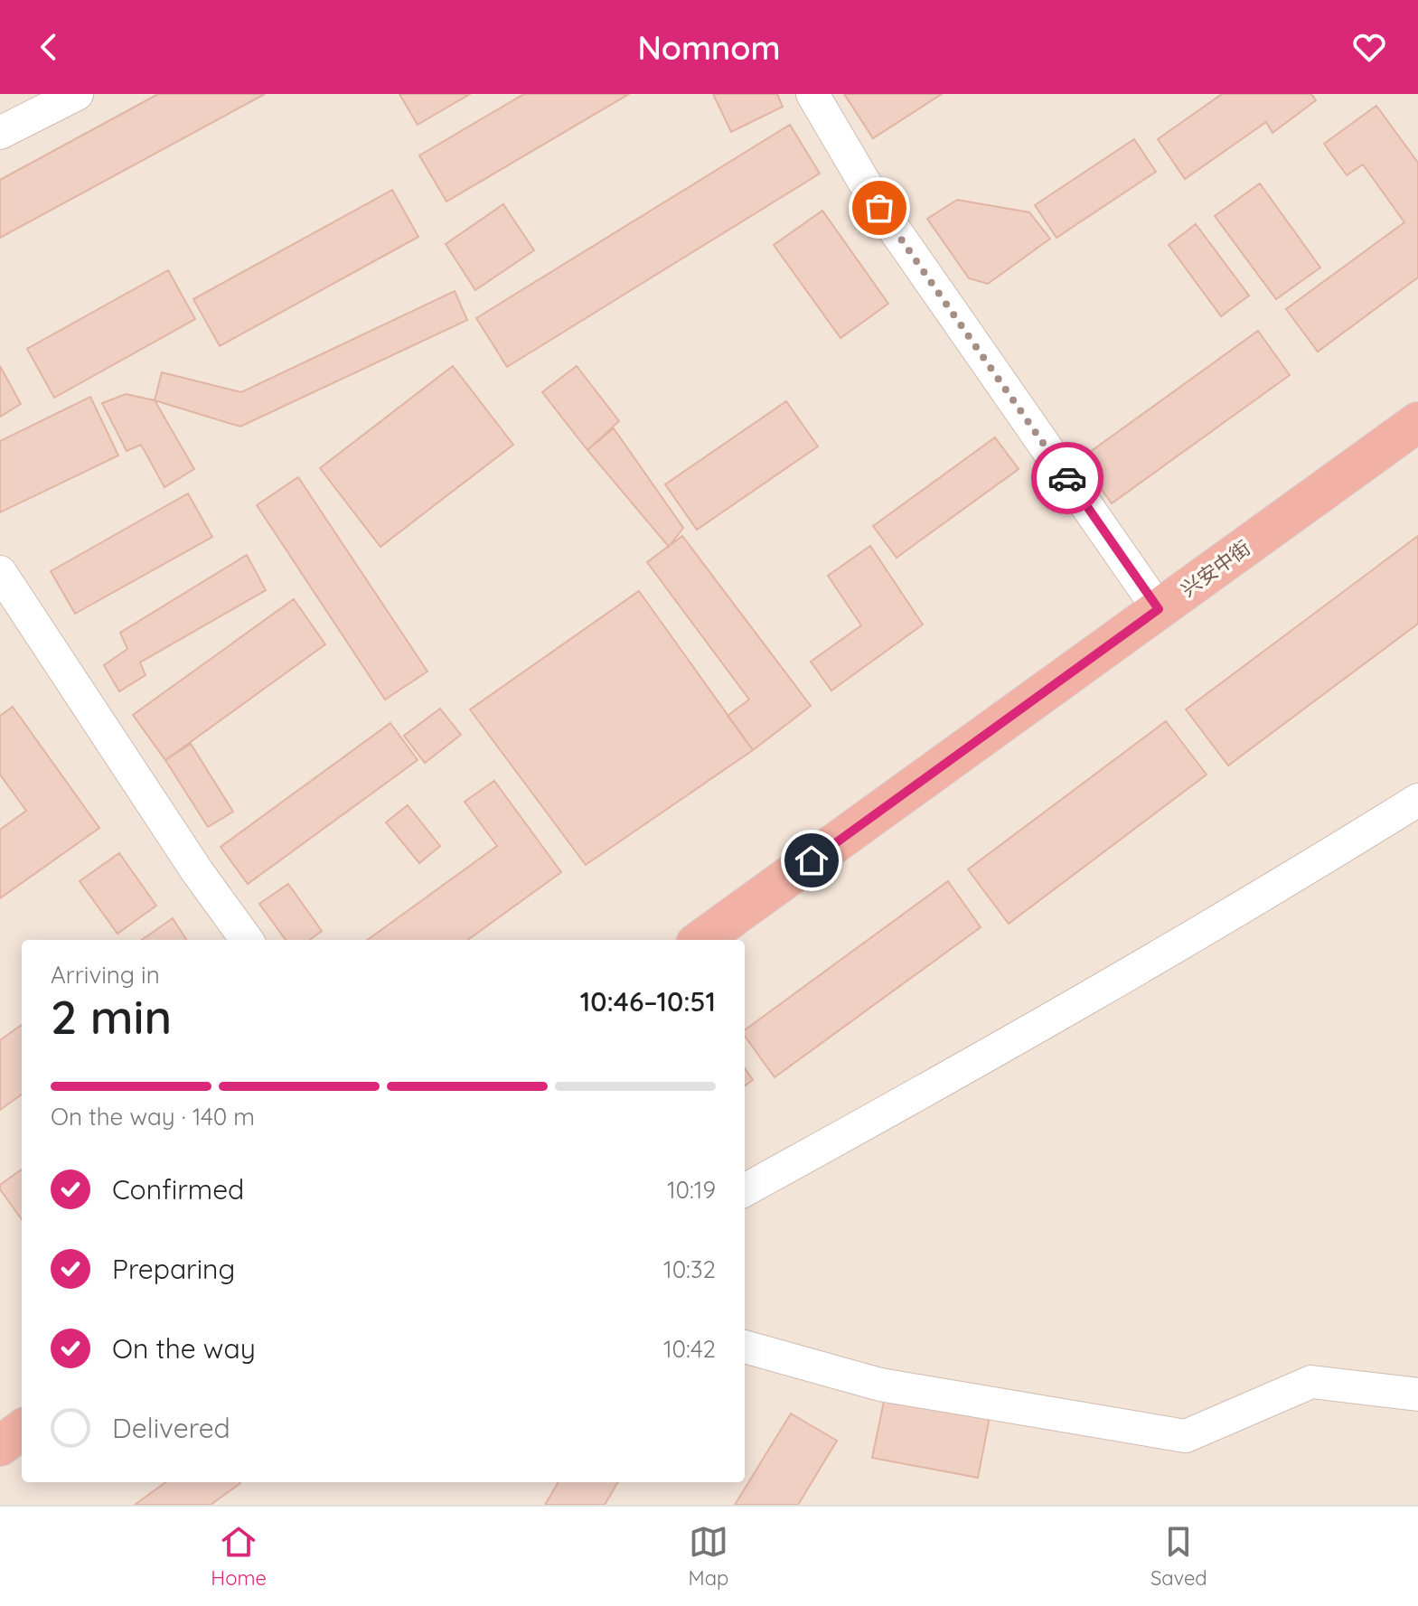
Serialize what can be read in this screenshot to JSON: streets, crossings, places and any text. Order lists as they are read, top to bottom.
{
  "streets": {
    "highway": ["兴安中街"]
  },
  "page": {
    "header": "Nomnom",
    "heading": ["2 min", "Arriving in", "10:46–10:51"],
    "bar": "On the way · 140 m",
    "list": [
      ["Confirmed", "10:19"],
      ["Preparing", "10:32"],
      ["On the way", "10:42"],
      "Delivered"
    ],
    "tabs": ["Home", "Map", "Saved"]
  }
}
